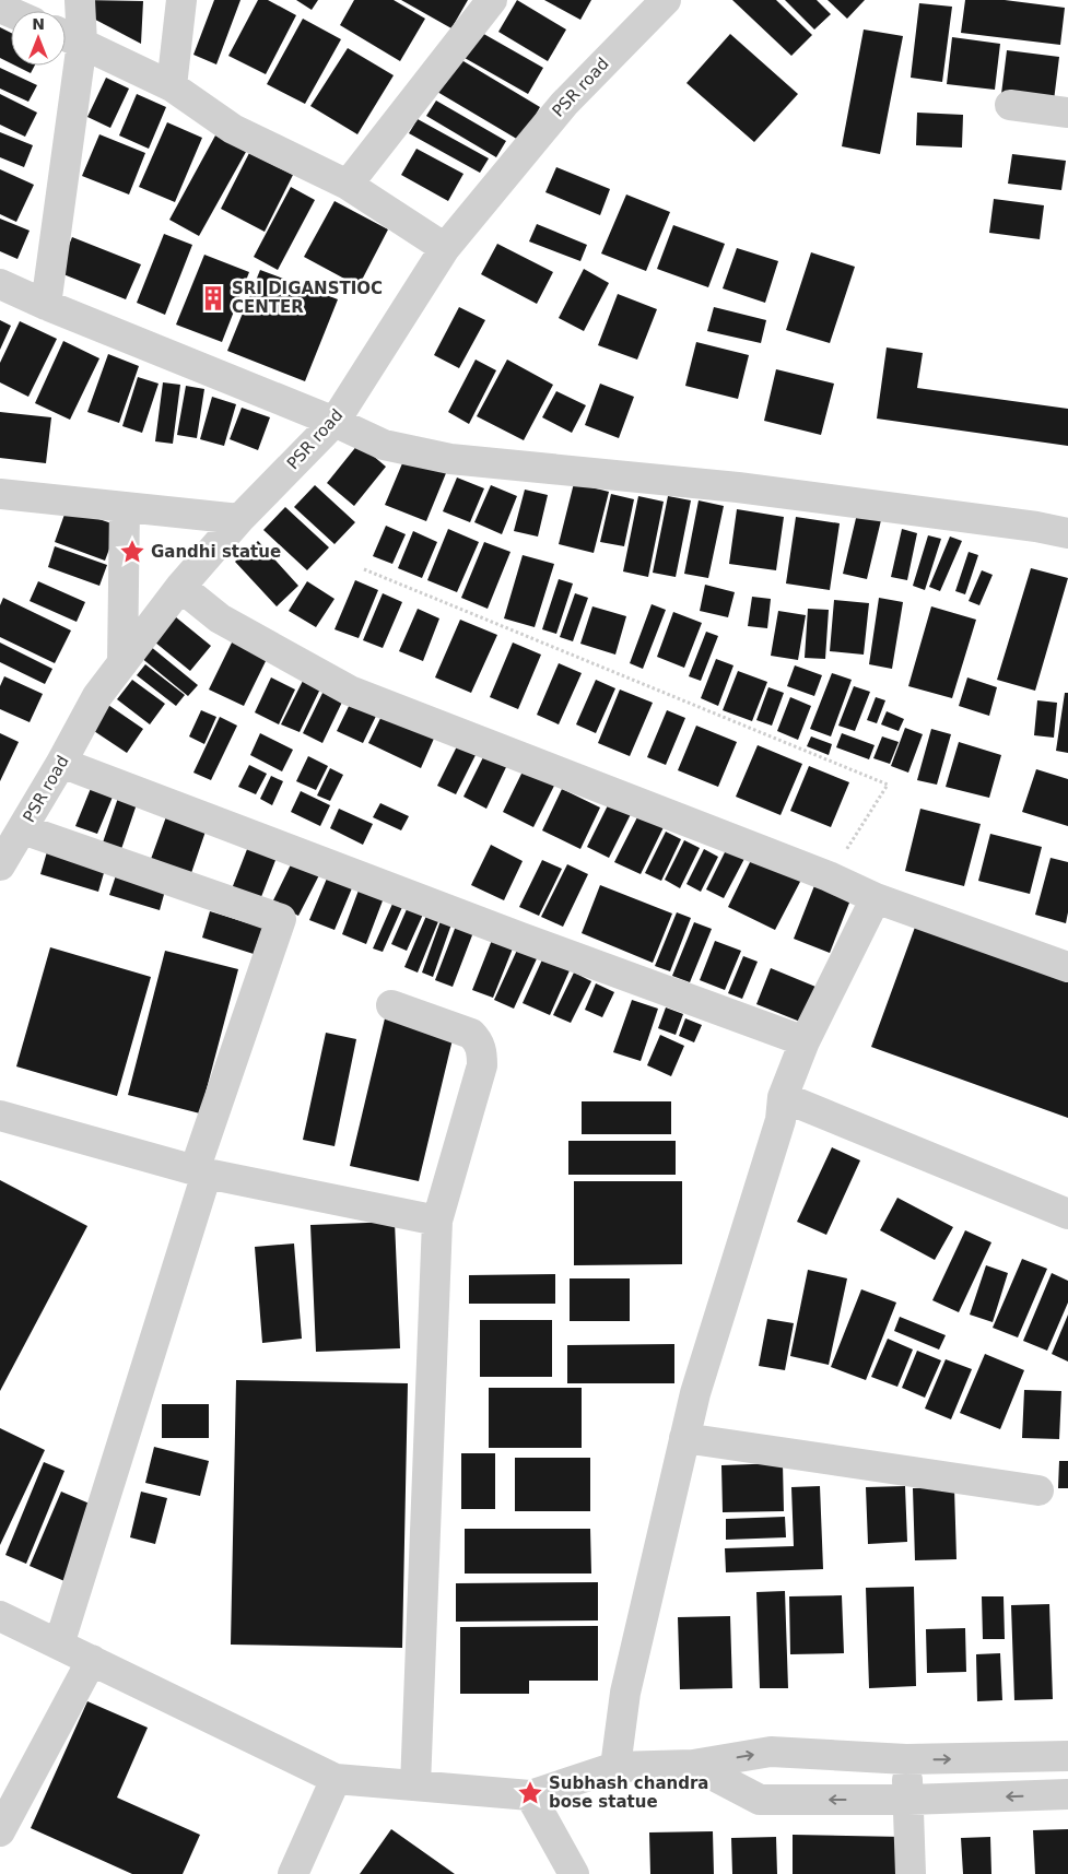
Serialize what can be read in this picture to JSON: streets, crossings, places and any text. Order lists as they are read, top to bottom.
{
  "streets": {
    "street": ["PSR road"]
  },
  "places": {
    "building": ["SRI DIGANSTIOC CENTER"],
    "place": ["Gandhi statue", "Subhash chandra bose statue"]
  },
  "north": "top"
}
